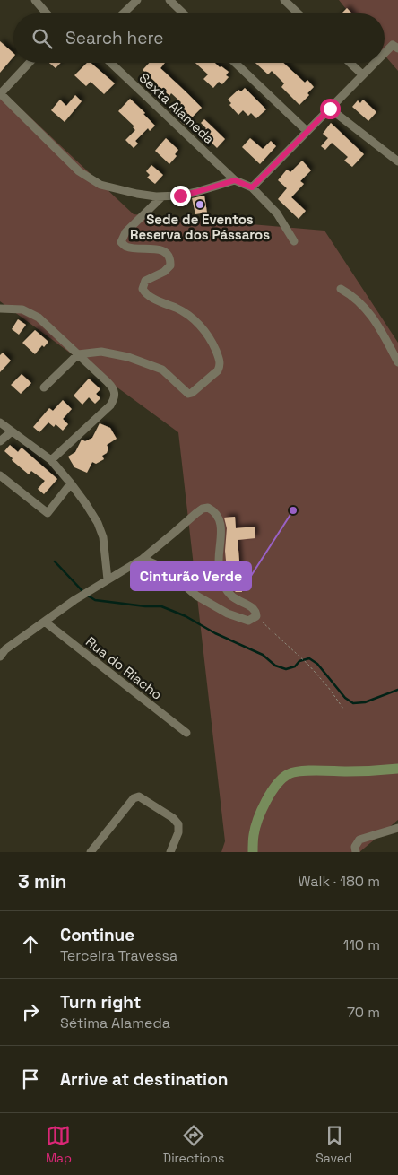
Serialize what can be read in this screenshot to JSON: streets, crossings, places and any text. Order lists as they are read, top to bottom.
{
  "streets": {
    "street": ["Sexta Alameda", "Rua do Riacho"]
  },
  "places": ["Sede de Eventos Reserva dos Pássaros", "Cinturão Verde"],
  "page": {
    "search": "Search here",
    "heading": ["3 min", "Walk · 180 m"],
    "list": [
      ["Continue", "Terceira Travessa", "110 m"],
      ["Turn right", "Sétima Alameda", "70 m"],
      "Arrive at destination"
    ],
    "nav": ["Map", "Directions", "Saved"]
  }
}
